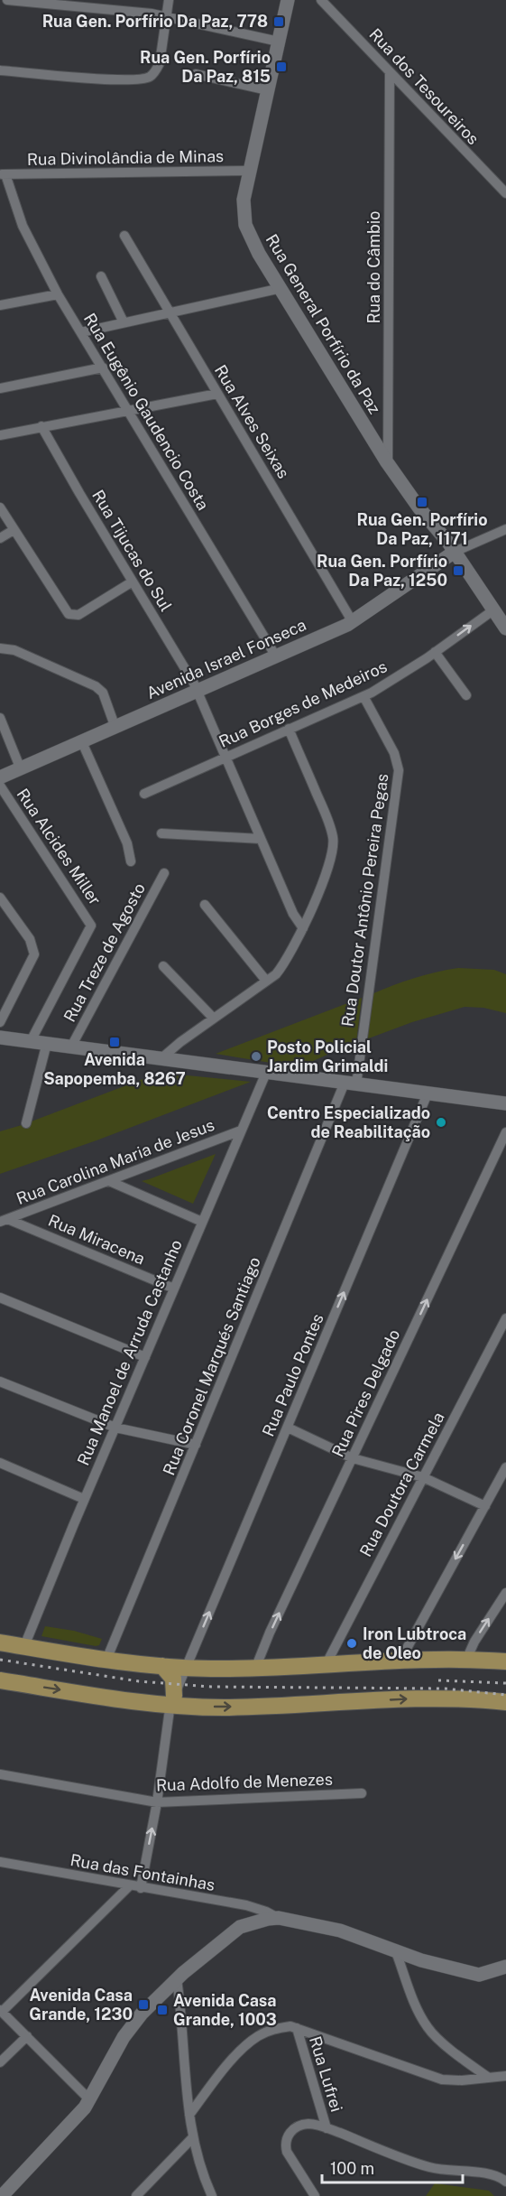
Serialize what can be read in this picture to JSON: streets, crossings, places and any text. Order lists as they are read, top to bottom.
{
  "streets": {
    "street": [
      "Rua dos Tesoureiros",
      "Rua Divinolândia de Minas",
      "Rua do Câmbio",
      "Rua General Porfírio da Paz",
      "Rua Eugênio Gaudencio Costa",
      "Rua Alves Seixas",
      "Rua Tijucas do Sul",
      "Avenida Israel Fonseca",
      "Rua Borges de Medeiros",
      "Rua Alcides Miller",
      "Rua Doutor Antônio Pereira Pegas",
      "Rua Treze de Agosto",
      "Rua Carolina Maria de Jesus",
      "Rua Miracena",
      "Rua Manoel de Arruda Castanho",
      "Rua Coronel Marqués Santiago",
      "Rua Paulo Pontes",
      "Rua Pires Delgado",
      "Rua Doutora Carmela",
      "Rua Adolfo de Menezes",
      "Rua das Fontainhas",
      "Rua Lufrei"
    ]
  },
  "crossings": [
    ["Rua dos Tesoureiros", "Rua do Câmbio"],
    ["Rua Divinolândia de Minas", "Rua General Porfírio da Paz"],
    ["Rua Divinolândia de Minas", "Rua Eugênio Gaudencio Costa"],
    ["Rua do Câmbio", "Rua General Porfírio da Paz"],
    ["Rua General Porfírio da Paz", "Avenida Israel Fonseca"],
    ["Rua General Porfírio da Paz", "Rua Borges de Medeiros"],
    ["Rua Eugênio Gaudencio Costa", "Avenida Israel Fonseca"],
    ["Rua Alves Seixas", "Avenida Israel Fonseca"],
    ["Rua Tijucas do Sul", "Avenida Israel Fonseca"],
    ["Rua Tijucas do Sul", "Rua Borges de Medeiros"],
    ["Rua Borges de Medeiros", "Rua Doutor Antônio Pereira Pegas"],
    ["Rua Doutor Antônio Pereira Pegas", "Rua Coronel Marqués Santiago"],
    ["Rua Carolina Maria de Jesus", "Rua Miracena"],
    ["Rua Carolina Maria de Jesus", "Rua Manoel de Arruda Castanho"],
    ["Rua Miracena", "Rua Manoel de Arruda Castanho"],
    ["Rua Paulo Pontes", "Rua Adolfo de Menezes"],
    ["Rua Paulo Pontes", "Rua das Fontainhas"]
  ],
  "one_way": ["Rua Paulo Pontes", "Rua Pires Delgado"],
  "places": {
    "transit": [
      "Rua Gen. Porfírio Da Paz, 778",
      "Rua Gen. Porfírio Da Paz, 815",
      "Rua Gen. Porfírio Da Paz, 1171",
      "Rua Gen. Porfírio Da Paz, 1250",
      "Avenida Sapopemba, 8267",
      "Avenida Casa Grande, 1230",
      "Avenida Casa Grande, 1003"
    ],
    "other": ["Posto Policial Jardim Grimaldi", "Centro Especializado de Reabilitação", "Iron Lubtroca de Oleo"]
  },
  "scale_bar": "100 m"
}
